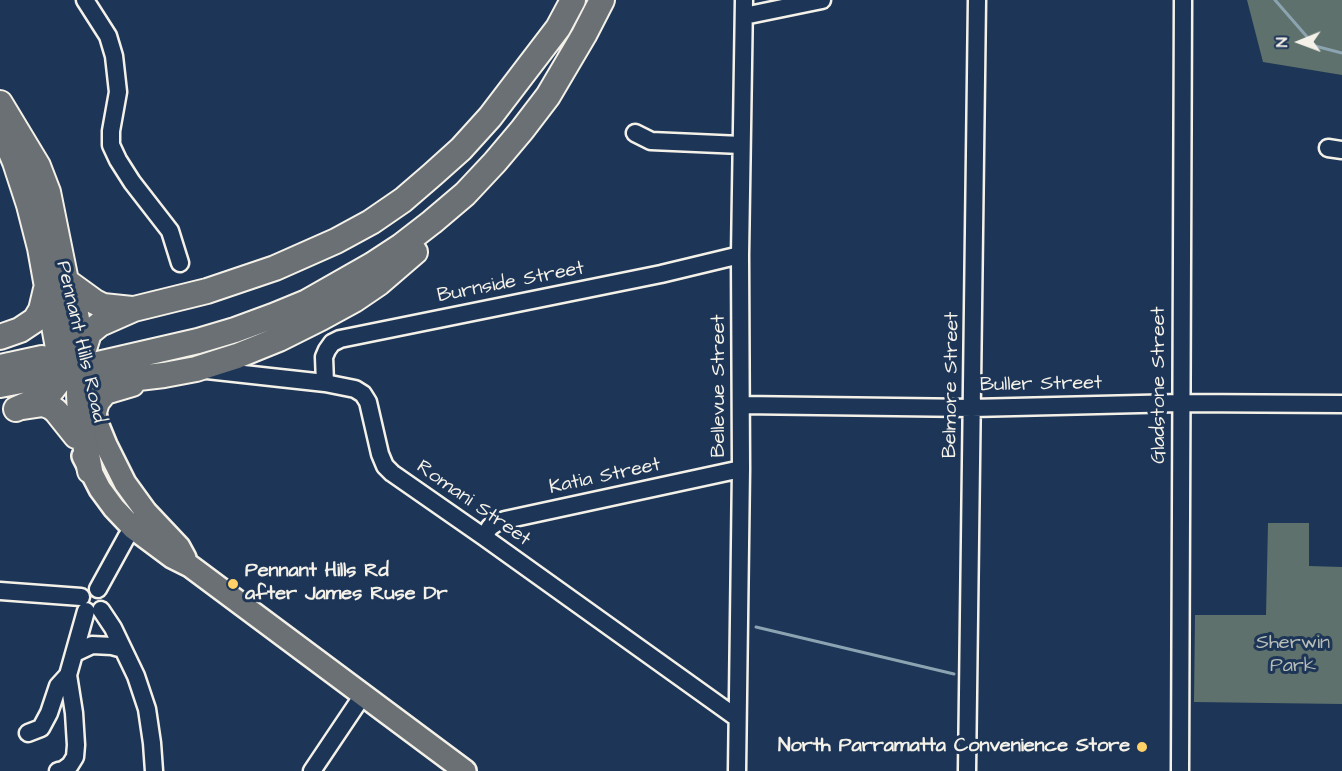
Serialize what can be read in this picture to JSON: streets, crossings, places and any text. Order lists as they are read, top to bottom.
{
  "streets": {
    "highway": ["Pennant Hills Road"],
    "street": [
      "Burnside Street",
      "Belmore Street",
      "Buller Street",
      "Gladstone Street",
      "Bellevue Street",
      "Katia Street",
      "Romani Street"
    ]
  },
  "crossings": [
    ["Burnside Street", "Bellevue Street"],
    ["Burnside Street", "Romani Street"],
    ["Belmore Street", "Buller Street"],
    ["Buller Street", "Gladstone Street"],
    ["Buller Street", "Bellevue Street"],
    ["Bellevue Street", "Katia Street"],
    ["Bellevue Street", "Romani Street"],
    ["Katia Street", "Romani Street"]
  ],
  "parks": ["Sherwin Park"],
  "places": ["Pennant Hills Rd after James Ruse Dr", "North Parramatta Convenience Store"],
  "north": "left"
}
